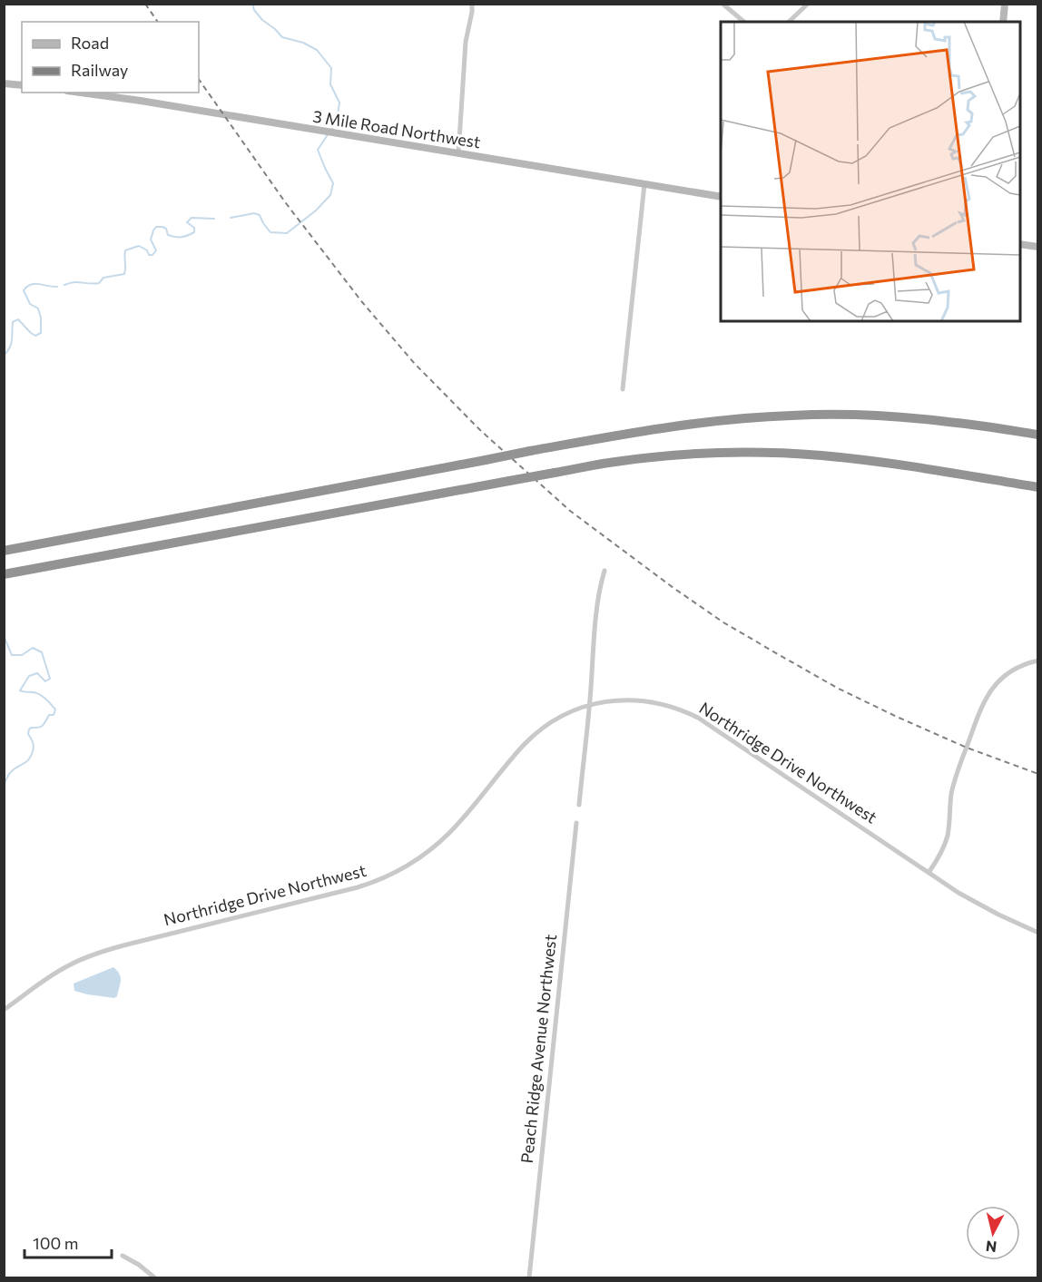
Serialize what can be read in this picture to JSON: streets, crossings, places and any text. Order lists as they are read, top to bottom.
{
  "streets": {
    "main road": ["3 Mile Road Northwest"],
    "street": ["Northridge Drive Northwest", "Peach Ridge Avenue Northwest"]
  },
  "legend": ["Road", "Railway"],
  "scale_bar": "100 m",
  "north": "bottom"
}
